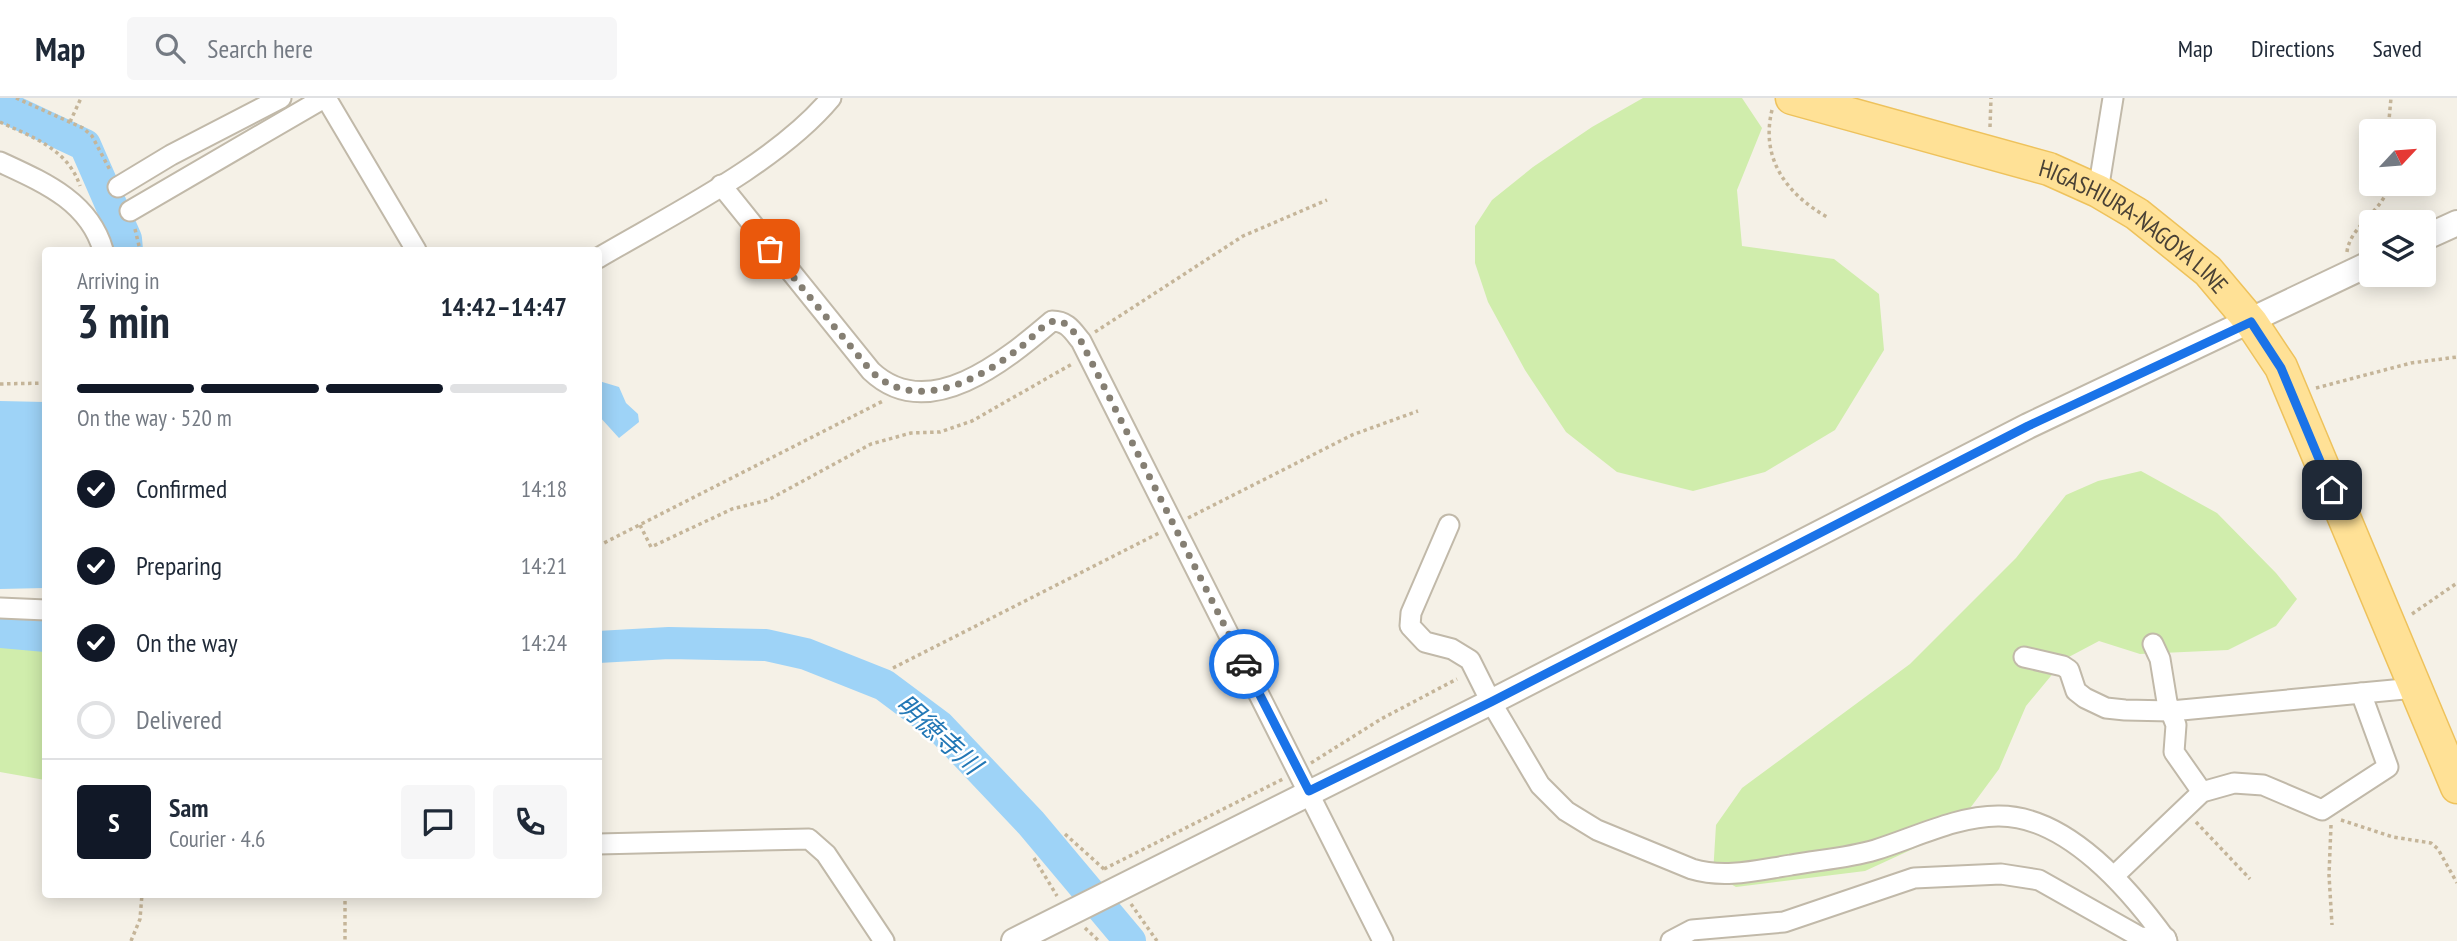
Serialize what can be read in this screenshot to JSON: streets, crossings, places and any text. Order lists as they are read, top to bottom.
{
  "streets": {
    "main road": ["HIGASHIURA-NAGOYA LINE"]
  },
  "water": ["明徳寺川"],
  "north": "top right",
  "page": {
    "header": "Map",
    "search": "Search here",
    "nav": ["Map", "Directions", "Saved"],
    "heading": ["3 min", "Arriving in", "14:42–14:47"],
    "panel": ["Sam", "Courier · 4.6"],
    "bar": "On the way · 520 m",
    "list": [
      ["Confirmed", "14:18"],
      ["Preparing", "14:21"],
      ["On the way", "14:24"],
      "Delivered"
    ],
    "round": "S"
  }
}
